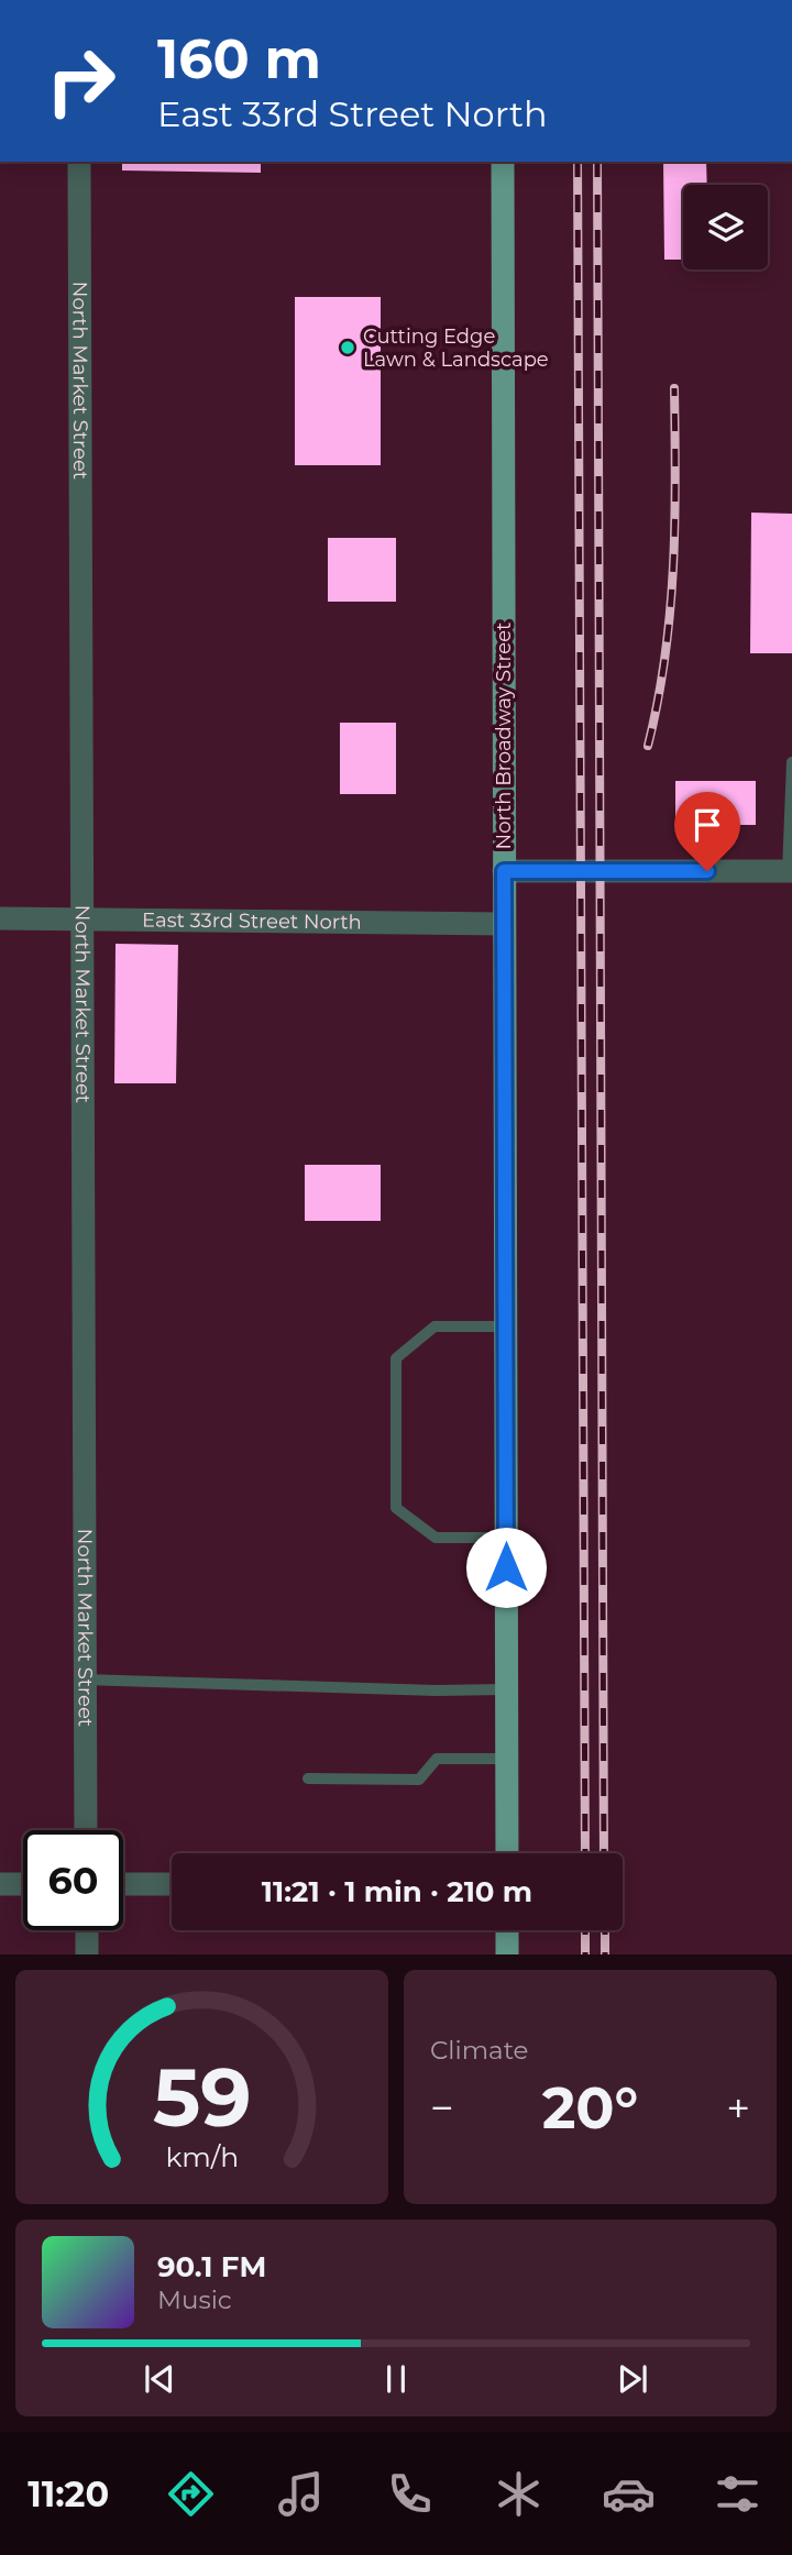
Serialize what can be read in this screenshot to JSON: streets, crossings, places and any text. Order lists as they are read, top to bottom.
{
  "streets": {
    "main road": ["North Broadway Street"],
    "street": ["North Market Street", "East 33rd Street North"]
  },
  "crossings": [
    ["North Market Street", "East 33rd Street North"],
    ["North Broadway Street", "East 33rd Street North"]
  ],
  "places": ["Cutting Edge Lawn & Landscape"],
  "page": {
    "turn": ["160 m", "East 33rd Street North"],
    "limit": "60",
    "trip": "11:21 · 1 min · 210 m",
    "tile": "Climate",
    "heat": ["−", "20°", "+"],
    "song": ["90.1 FM", "Music"],
    "tabs": "11:20",
    "gauge": ["59", "km/h"]
  }
}
